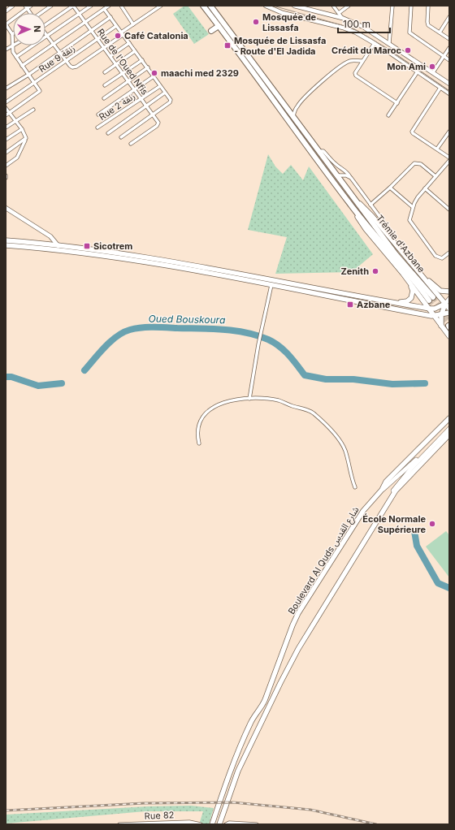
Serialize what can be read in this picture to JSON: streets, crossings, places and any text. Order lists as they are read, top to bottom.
{
  "streets": {
    "highway": ["Trémie d'Azbane"],
    "main road": ["Boulevard Al Quds شارع القدس"],
    "street": [
      "Rue 9 زنقة",
      "Rue de l'Oued Nfis",
      "Rue 2 زنقة",
      "Rue 82"
    ]
  },
  "crossings": [
    ["Rue 9 زنقة", "Rue de l'Oued Nfis"],
    ["Rue de l'Oued Nfis", "Rue 2 زنقة"]
  ],
  "water": ["Oued Bouskoura"],
  "places": {
    "other": [
      "Mosquée de Lissasfa",
      "Café Catalonia",
      "Crédit du Maroc",
      "Mon Ami",
      "maachi med 2329",
      "Zenith",
      "École Normale Supérieure"
    ],
    "transit": ["Mosquée de Lissasfa - Route d'El Jadida", "Sicotrem", "Azbane"]
  },
  "scale_bar": "100 m",
  "north": "right"
}
